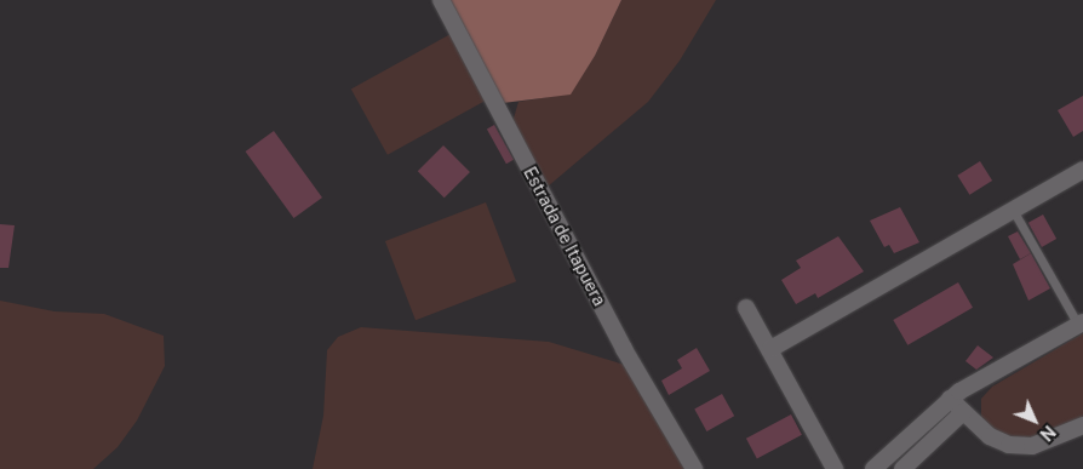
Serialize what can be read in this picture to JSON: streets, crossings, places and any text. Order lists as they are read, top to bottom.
{
  "streets": {
    "street": ["Estrada de Itapuera"]
  },
  "north": "bottom right"
}
